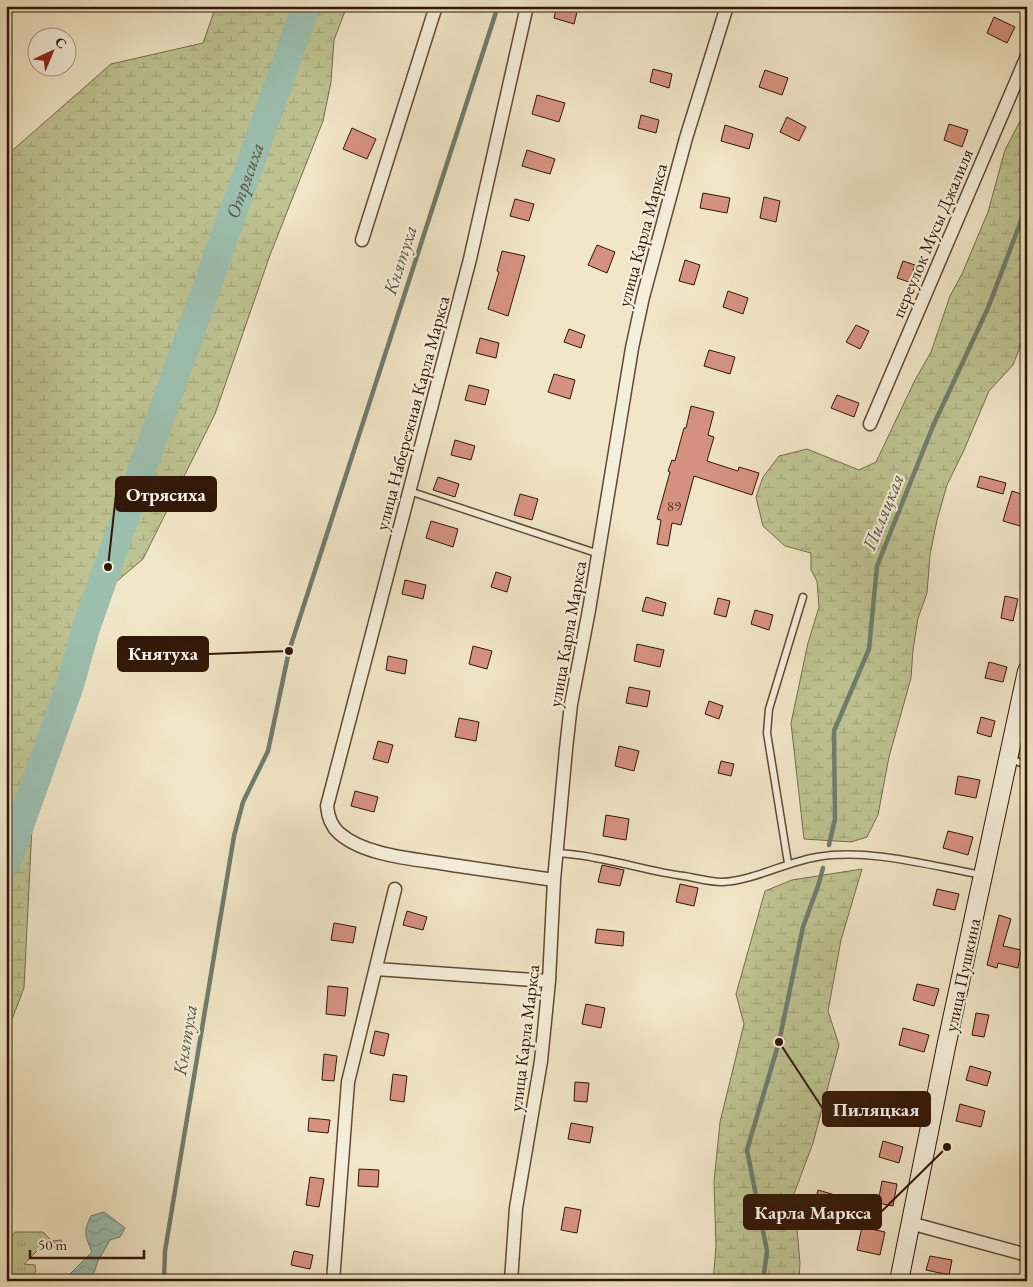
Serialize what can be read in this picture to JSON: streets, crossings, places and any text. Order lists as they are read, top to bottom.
{
  "streets": {
    "street": [
      "переулок Мусы Джалиля",
      "улица Карла Маркса",
      "улица Набережная Карла Маркса",
      "улица Пушкина"
    ]
  },
  "crossings": [
    ["улица Карла Маркса", "улица Набережная Карла Маркса"]
  ],
  "water": ["Отрясиха", "Княтуха", "Пиляцкая"],
  "places": [
    "Отрясиха",
    "Княтуха",
    "Пиляцкая",
    "Карла Маркса"
  ],
  "house_numbers": ["89"],
  "scale_bar": "50 m",
  "north": "top right"
}
